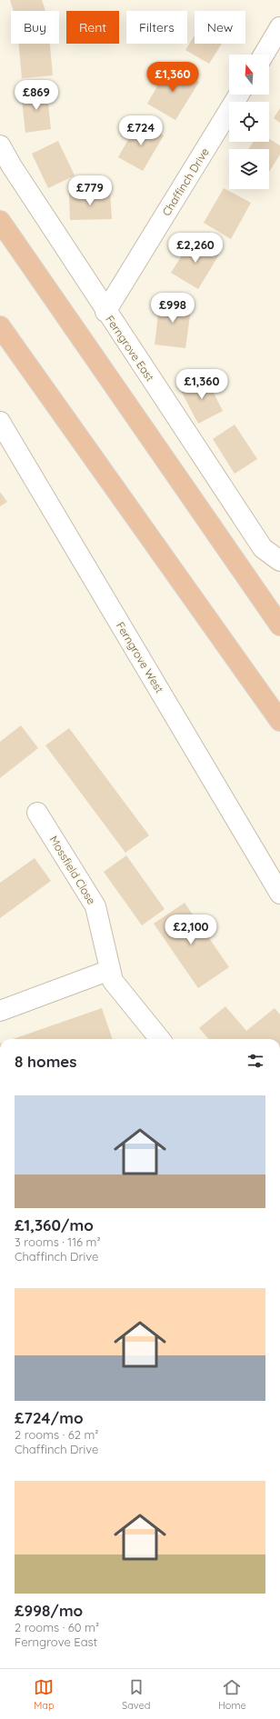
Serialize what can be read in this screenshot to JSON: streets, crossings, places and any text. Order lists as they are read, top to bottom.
{
  "streets": {
    "street": [
      "Chaffinch Drive",
      "Ferngrove East",
      "Ferngrove West",
      "Mossfield Close"
    ]
  },
  "crossings": [
    ["Chaffinch Drive", "Ferngrove East"]
  ],
  "north": "top",
  "page": {
    "chip": [
      "Buy",
      "Rent",
      "Filters",
      "New"
    ],
    "price": [
      "£1,360",
      "£869",
      "£724",
      "£779",
      "£2,260",
      "£998",
      "£1,360",
      "£2,100"
    ],
    "heading": "8 homes",
    "list": [
      {
        "name": "£1,360/mo",
        "note": "3 rooms · 116 m² · Chaffinch Drive"
      },
      {
        "name": "£724/mo",
        "note": "2 rooms · 62 m² · Chaffinch Drive"
      },
      {
        "name": "£998/mo",
        "note": "2 rooms · 60 m² · Ferngrove East"
      }
    ],
    "tabs": ["Map", "Saved", "Home"]
  }
}
